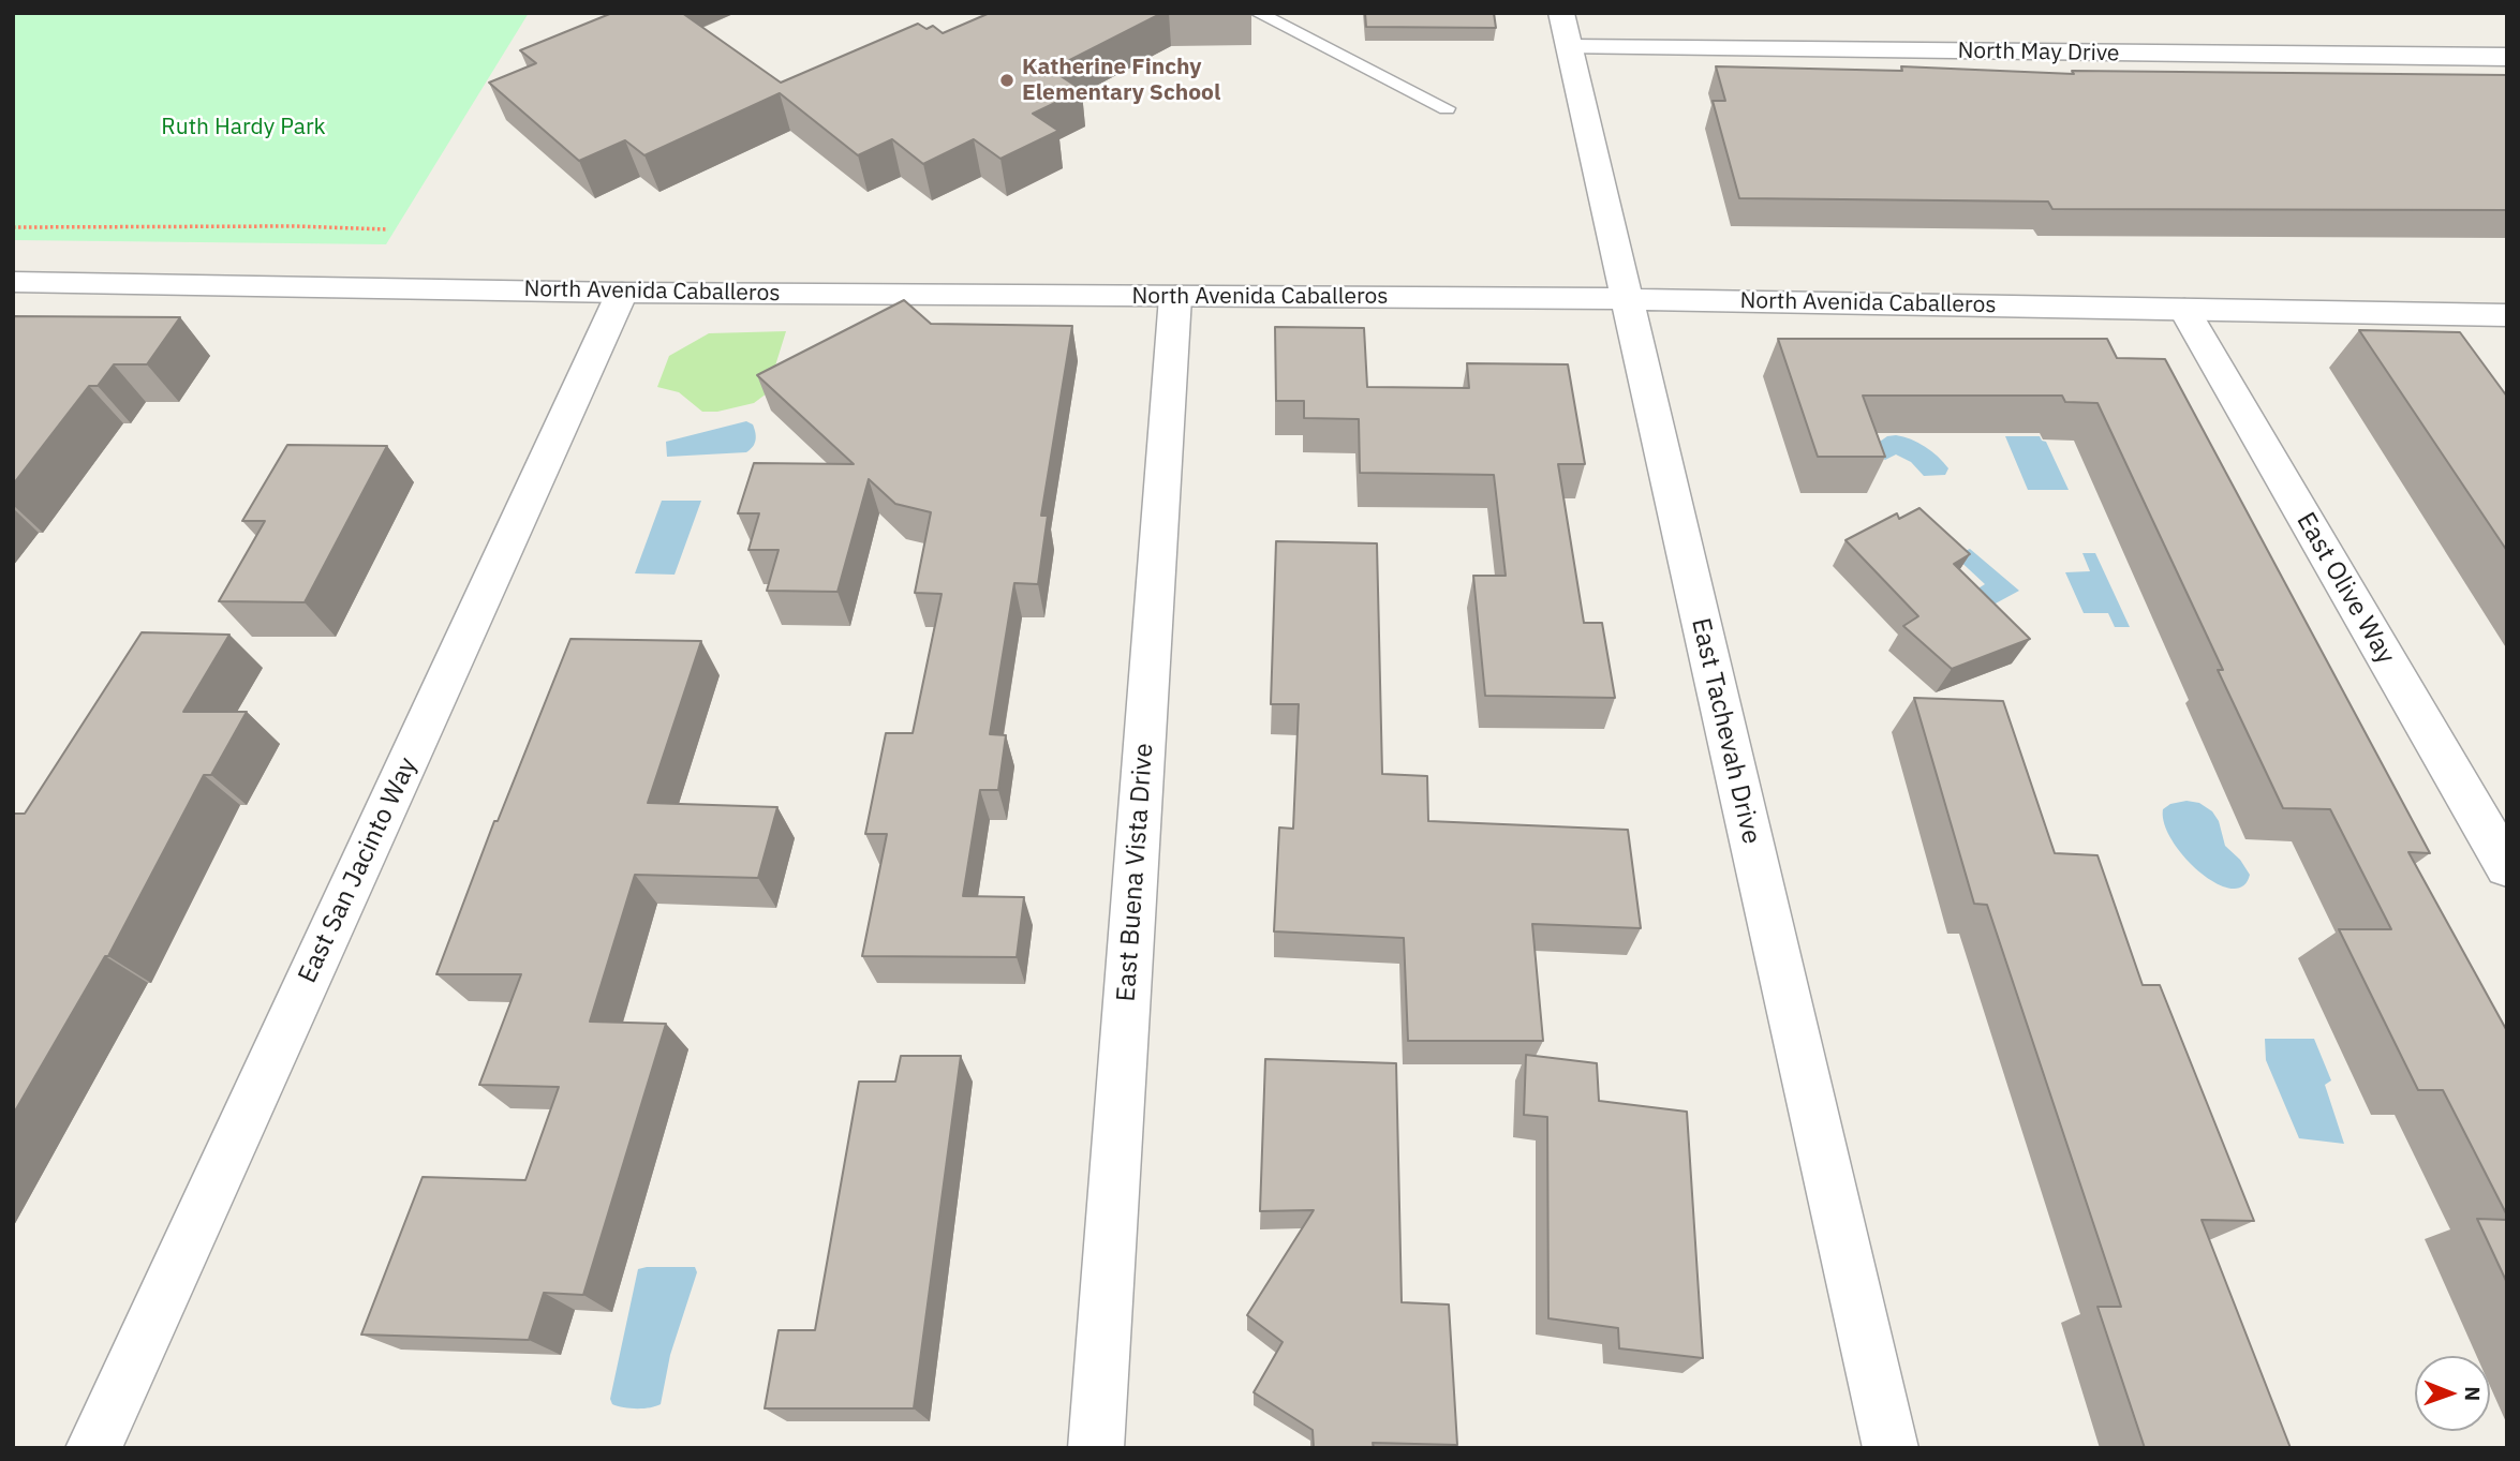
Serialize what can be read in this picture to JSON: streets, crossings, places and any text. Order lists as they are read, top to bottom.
{
  "streets": {
    "street": [
      "North May Drive",
      "North Avenida Caballeros",
      "East Olive Way",
      "East Tachevah Drive",
      "East San Jacinto Way",
      "East Buena Vista Drive"
    ]
  },
  "crossings": [
    ["North May Drive", "East Tachevah Drive"],
    ["North Avenida Caballeros", "East Olive Way"],
    ["North Avenida Caballeros", "East Tachevah Drive"],
    ["North Avenida Caballeros", "East San Jacinto Way"],
    ["North Avenida Caballeros", "East Buena Vista Drive"]
  ],
  "parks": ["Ruth Hardy Park"],
  "places": ["Katherine Finchy Elementary School"],
  "north": "right"
}
